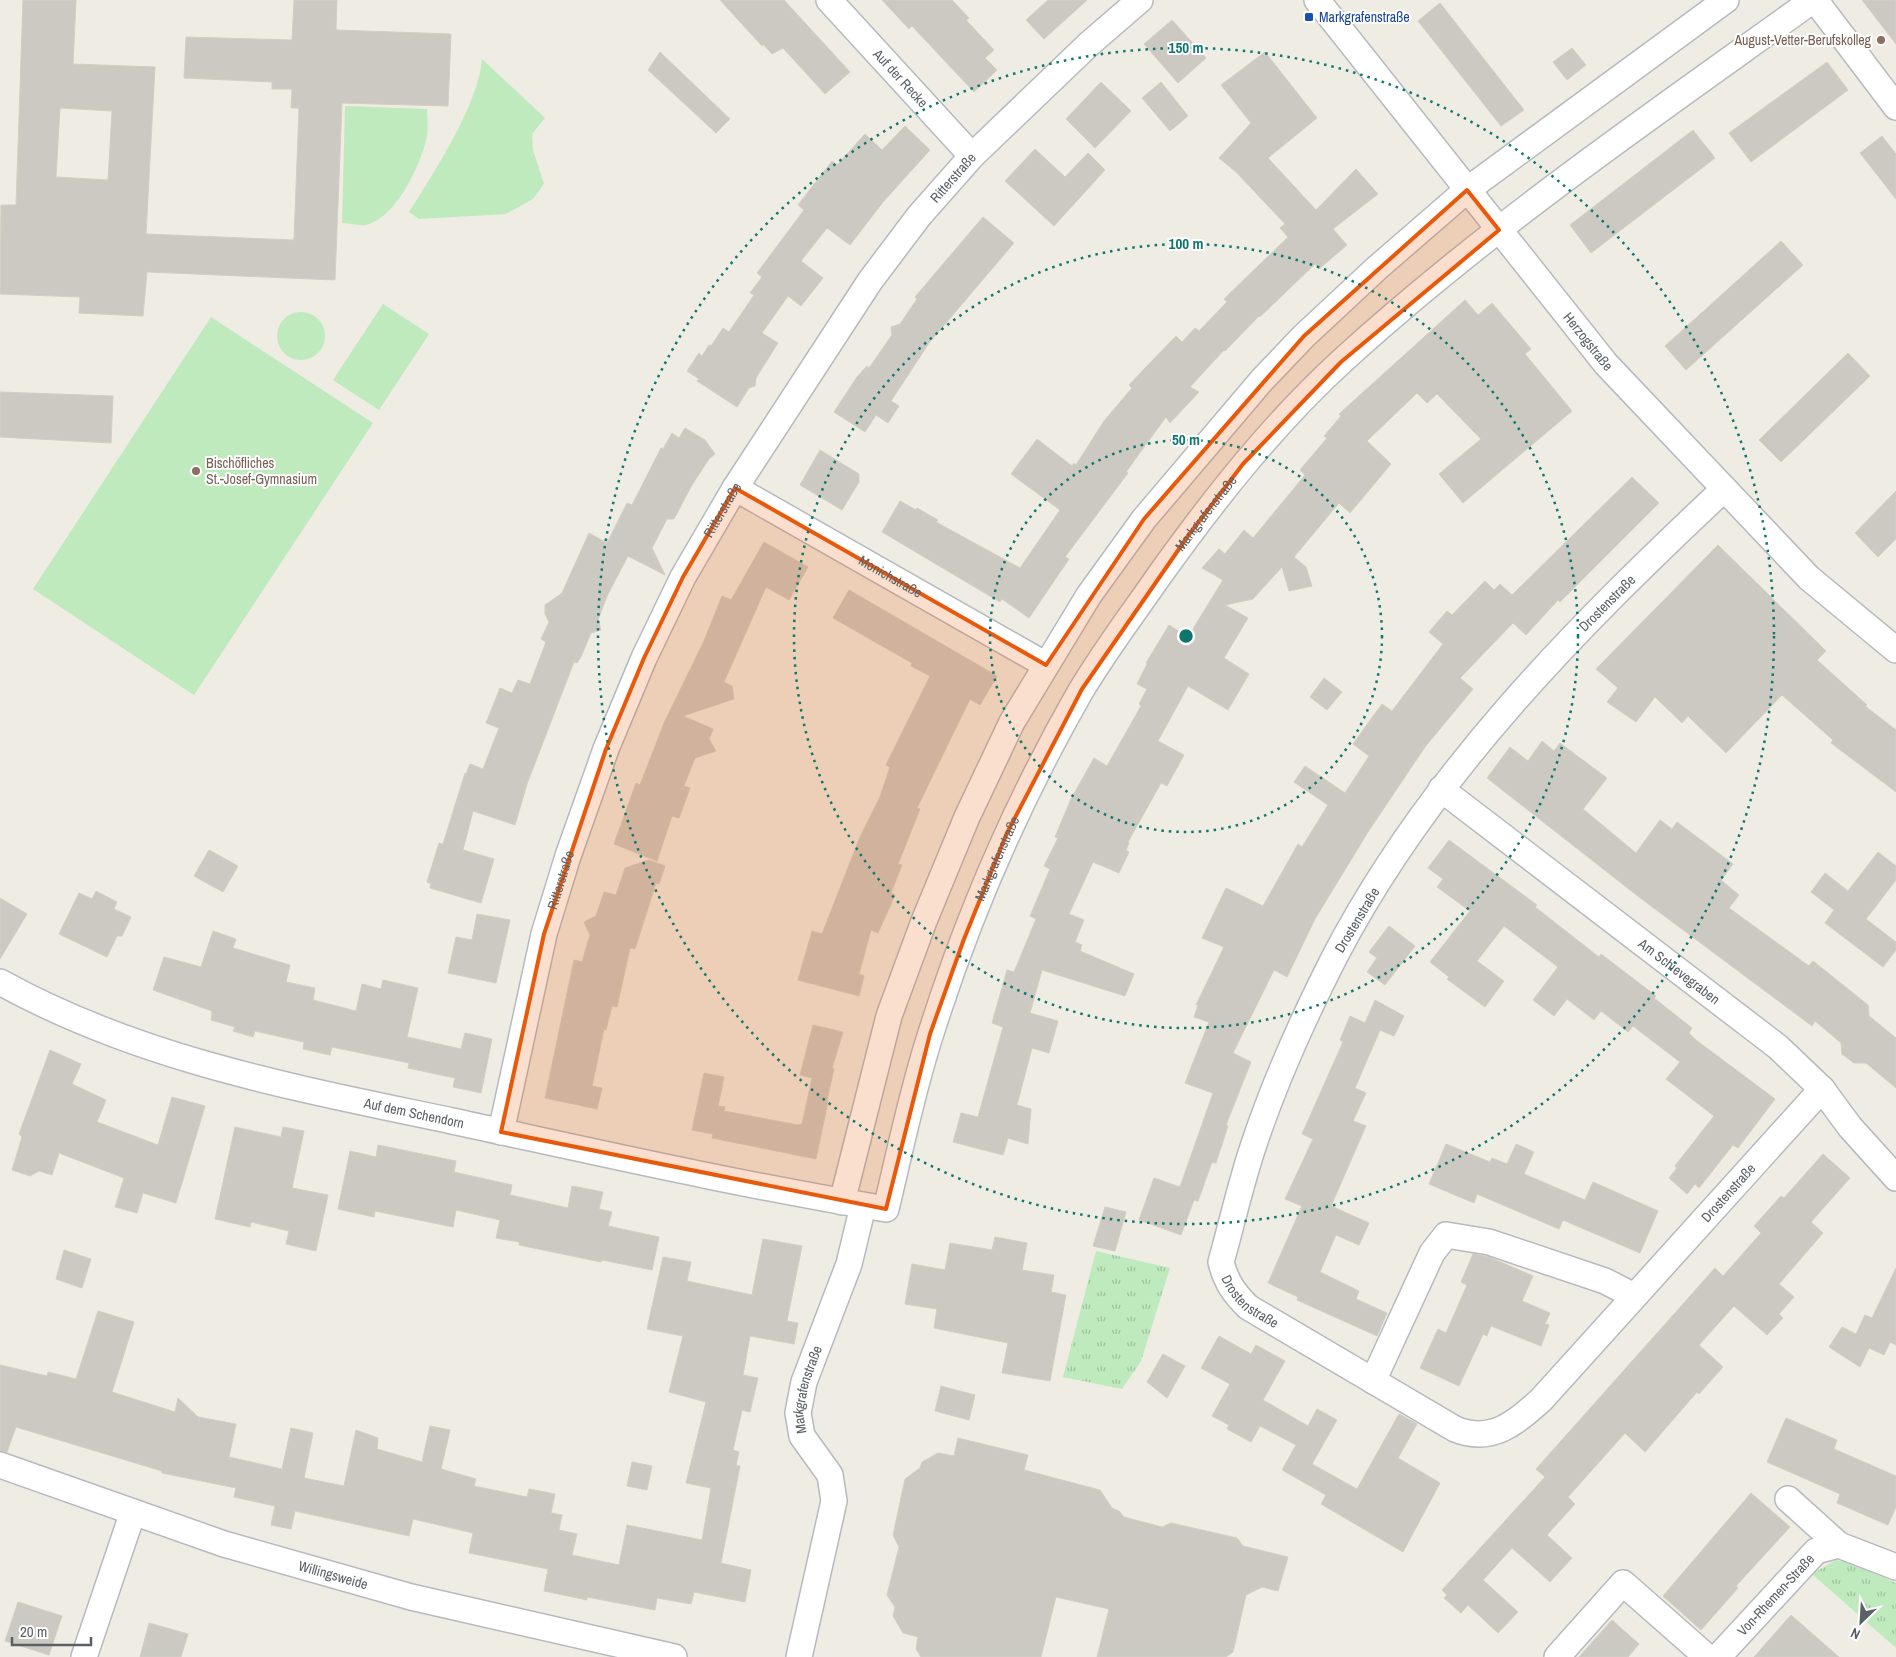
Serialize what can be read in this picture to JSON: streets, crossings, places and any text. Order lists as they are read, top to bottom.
{
  "streets": {
    "street": [
      "Auf der Recke",
      "Ritterstraße",
      "Herzogstraße",
      "Markgrafenstraße",
      "Monichstraße",
      "Drostenstraße",
      "Am Schievegraben",
      "Auf dem Schendorn",
      "Willingsweide",
      "Von-Rhemen-Straße"
    ]
  },
  "crossings": [
    ["Auf der Recke", "Ritterstraße"],
    ["Ritterstraße", "Monichstraße"],
    ["Ritterstraße", "Auf dem Schendorn"],
    ["Herzogstraße", "Markgrafenstraße"],
    ["Herzogstraße", "Drostenstraße"],
    ["Markgrafenstraße", "Monichstraße"],
    ["Markgrafenstraße", "Auf dem Schendorn"],
    ["Drostenstraße", "Am Schievegraben"]
  ],
  "places": {
    "transit": ["Markgrafenstraße"],
    "other": ["August-Vetter-Berufskolleg", "Bischöfliches St.-Josef-Gymnasium"]
  },
  "scale_bar": "20 m",
  "north": "bottom left",
  "rings": ["150 m", "100 m", "50 m"]
}
